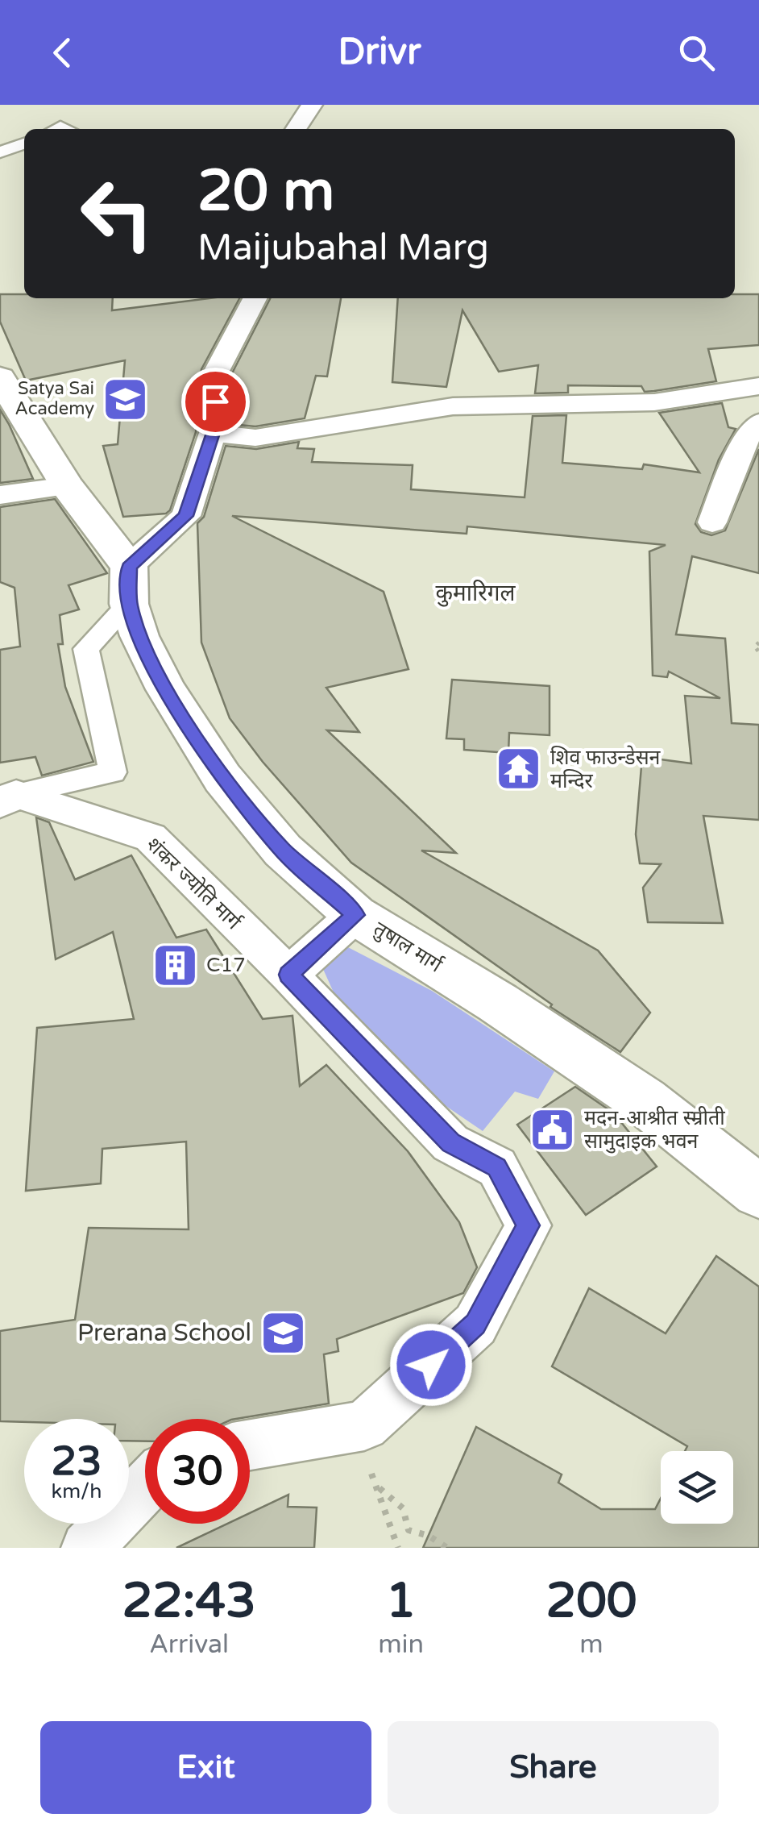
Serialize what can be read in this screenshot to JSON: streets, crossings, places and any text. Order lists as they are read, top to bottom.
{
  "streets": {
    "street": ["शंकर ज्योति मार्ग", "तुषाल मार्ग"]
  },
  "districts": ["कुमारिगल"],
  "places": {
    "school or university": ["Satya Sai Academy", "Prerana School"],
    "temple": ["शिव फाउन्डेसन मन्दिर"],
    "building": ["C17"],
    "public building": ["मदन-आश्रीत स्म्रीती सामुदाइक भवन"]
  },
  "page": {
    "header": "Drivr",
    "turn": ["20 m", "Maijubahal Marg"],
    "speed": "23 km/h",
    "limit": "30",
    "eta": [
      "22:43",
      "Arrival",
      "1",
      "min",
      "200",
      "m"
    ],
    "buttons": ["Exit", "Share"]
  }
}
